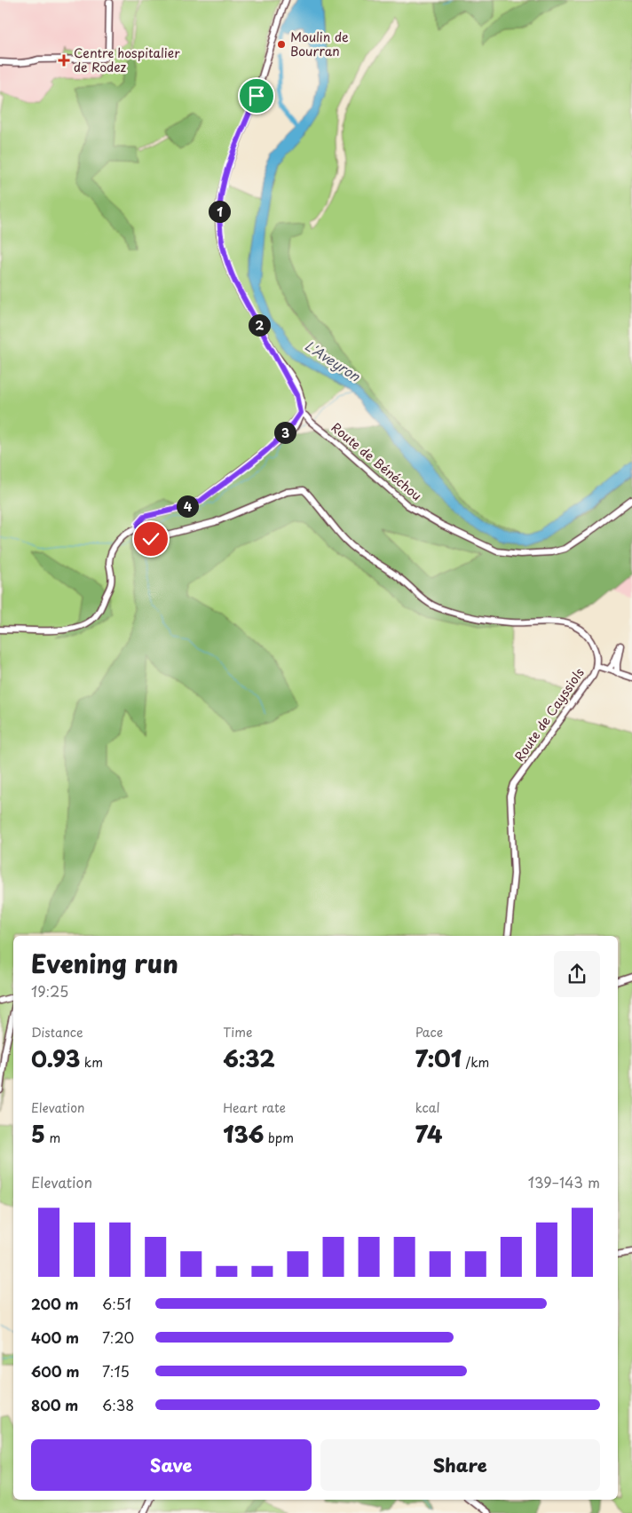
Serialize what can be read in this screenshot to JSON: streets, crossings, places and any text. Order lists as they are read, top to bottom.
{
  "streets": {
    "street": ["Route de Bénéchou", "Route de Cayssiols"]
  },
  "water": ["L'Aveyron"],
  "places": {
    "other": ["Moulin de Bourran"],
    "health": ["Centre hospitalier de Rodez"]
  },
  "page": {
    "pins": [
      "1",
      "2",
      "3",
      "4"
    ],
    "heading": ["Evening run", "19:25"],
    "stats": [
      ["Distance", "0.93 km"],
      ["Time", "6:32"],
      ["Pace", "7:01 /km"],
      ["Elevation", "5 m"],
      ["Heart rate", "136 bpm"],
      ["kcal", "74"]
    ],
    "chart": ["Elevation", "139–143 m"],
    "list": [
      {
        "name": "200 m",
        "note": "6:51"
      },
      {
        "name": "400 m",
        "note": "7:20"
      },
      {
        "name": "600 m",
        "note": "7:15"
      },
      {
        "name": "800 m",
        "note": "6:38"
      }
    ],
    "buttons": ["Save", "Share"]
  }
}
